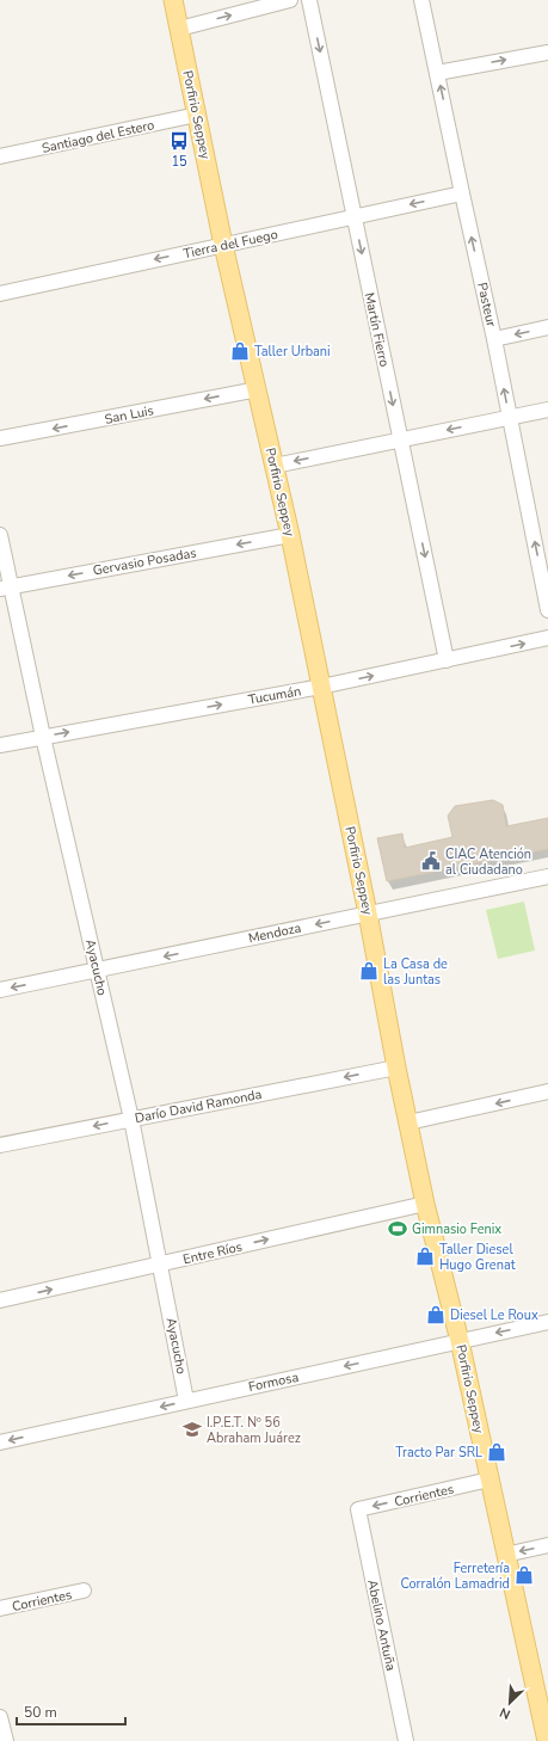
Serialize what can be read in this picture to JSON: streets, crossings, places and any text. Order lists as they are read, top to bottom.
{
  "streets": {
    "main road": ["Porfirio Seppey"],
    "street": [
      "Santiago del Estero",
      "Tierra del Fuego",
      "Pasteur",
      "Martín Fierro",
      "San Luis",
      "Gervasio Posadas",
      "Tucumán",
      "Mendoza",
      "Ayacucho",
      "Darío David Ramonda",
      "Entre Ríos",
      "Formosa",
      "Corrientes",
      "Abelino Antuña"
    ]
  },
  "crossings": [
    ["Porfirio Seppey", "Santiago del Estero"],
    ["Porfirio Seppey", "Tierra del Fuego"],
    ["Porfirio Seppey", "San Luis"],
    ["Porfirio Seppey", "Gervasio Posadas"],
    ["Porfirio Seppey", "Tucumán"],
    ["Porfirio Seppey", "Mendoza"],
    ["Porfirio Seppey", "Darío David Ramonda"],
    ["Porfirio Seppey", "Entre Ríos"],
    ["Porfirio Seppey", "Formosa"],
    ["Porfirio Seppey", "Corrientes"],
    ["Tierra del Fuego", "Pasteur"],
    ["Tierra del Fuego", "Martín Fierro"],
    ["Martín Fierro", "Tucumán"],
    ["Gervasio Posadas", "Ayacucho"],
    ["Tucumán", "Ayacucho"],
    ["Mendoza", "Ayacucho"],
    ["Ayacucho", "Darío David Ramonda"],
    ["Ayacucho", "Entre Ríos"],
    ["Ayacucho", "Formosa"],
    ["Corrientes", "Abelino Antuña"]
  ],
  "one_way": [
    "Tierra del Fuego",
    "Pasteur",
    "Martín Fierro",
    "San Luis",
    "Gervasio Posadas",
    "Tucumán",
    "Mendoza",
    "Darío David Ramonda",
    "Entre Ríos",
    "Formosa",
    "Corrientes"
  ],
  "places": {
    "bus stop": ["15"],
    "shop": [
      "Taller Urbani",
      "La Casa de las Juntas",
      "Taller Diesel Hugo Grenat",
      "Diesel Le Roux",
      "Tracto Par SRL",
      "Ferretería Corralón Lamadrid"
    ],
    "public building": ["CIAC Atención al Ciudadano"],
    "sports": ["Gimnasio Fenix"],
    "school or university": ["I.P.E.T. Nº 56 Abraham Juárez"]
  },
  "scale_bar": "50 m",
  "north": "bottom left"
}
